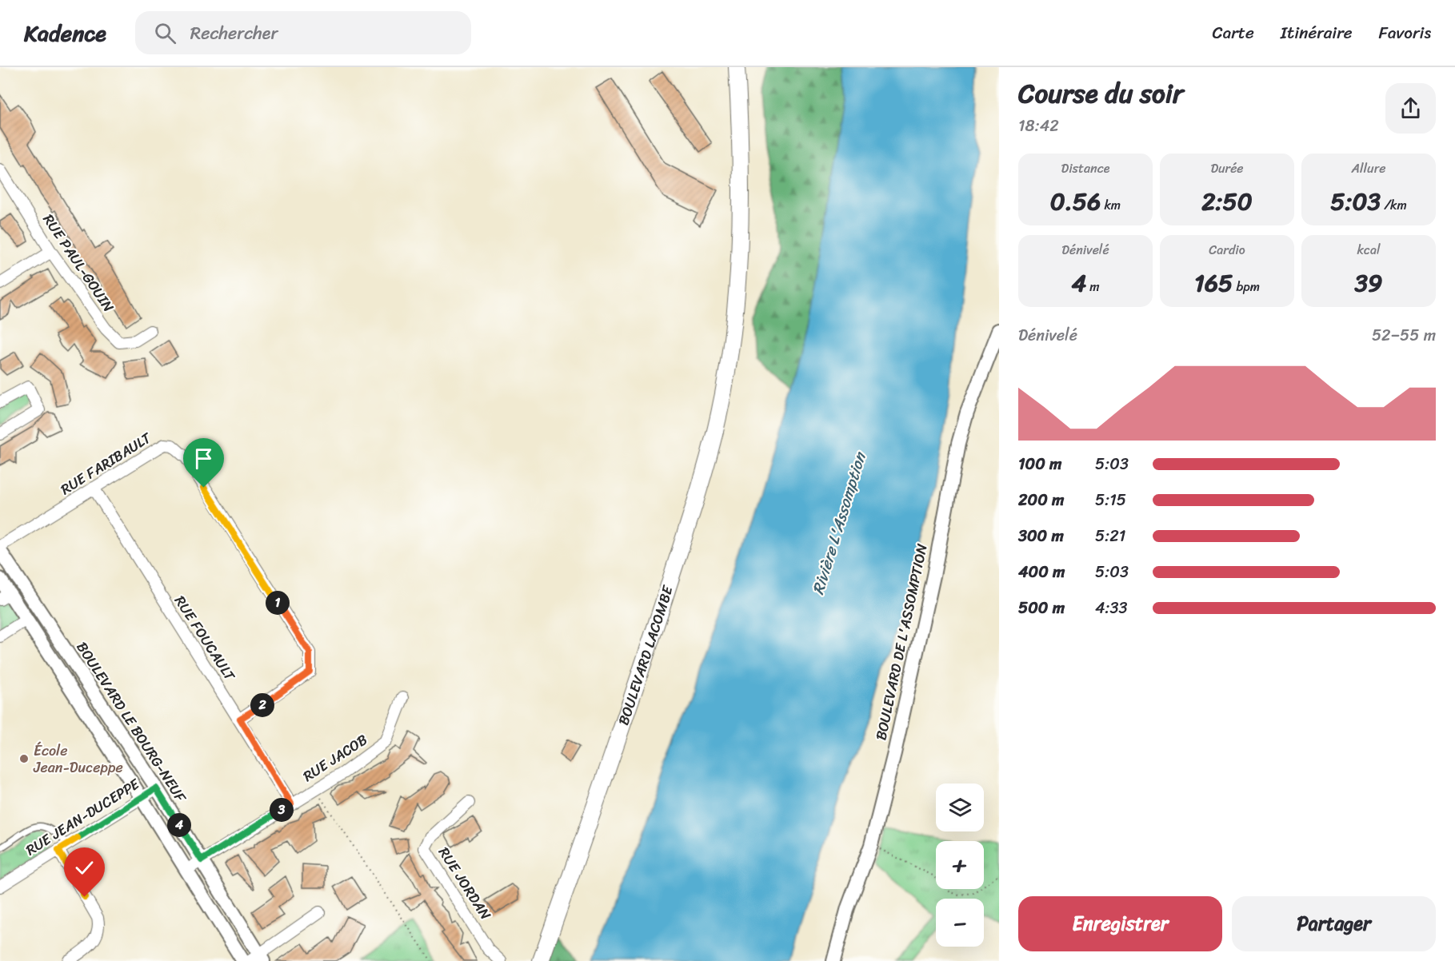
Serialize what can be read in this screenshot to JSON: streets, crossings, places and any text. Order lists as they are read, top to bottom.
{
  "streets": {
    "main road": ["BOULEVARD LACOMBE"],
    "street": [
      "RUE PAUL-GOUIN",
      "RUE FARIBAULT",
      "RUE FOUCAULT",
      "BOULEVARD DE L'ASSOMPTION",
      "BOULEVARD LE BOURG-NEUF",
      "RUE JACOB",
      "RUE JEAN-DUCEPPE",
      "RUE JORDAN"
    ]
  },
  "crossings": [
    ["RUE FARIBAULT", "RUE FOUCAULT"],
    ["RUE FOUCAULT", "RUE JACOB"],
    ["BOULEVARD LE BOURG-NEUF", "RUE JACOB"],
    ["BOULEVARD LE BOURG-NEUF", "RUE JEAN-DUCEPPE"]
  ],
  "water": ["Rivière L'Assomption"],
  "places": ["École Jean-Duceppe"],
  "page": {
    "header": "Kadence",
    "search": "Rechercher",
    "nav": ["Carte", "Itinéraire", "Favoris"],
    "heading": ["Course du soir", "18:42"],
    "stats": [
      ["Distance", "0.56 km"],
      ["Durée", "2:50"],
      ["Allure", "5:03 /km"],
      ["Dénivelé", "4 m"],
      ["Cardio", "165 bpm"],
      ["kcal", "39"]
    ],
    "chart": ["Dénivelé", "52–55 m"],
    "list": [
      {
        "name": "100 m",
        "note": "5:03"
      },
      {
        "name": "200 m",
        "note": "5:15"
      },
      {
        "name": "300 m",
        "note": "5:21"
      },
      {
        "name": "400 m",
        "note": "5:03"
      },
      {
        "name": "500 m",
        "note": "4:33"
      }
    ],
    "pins": [
      "1",
      "2",
      "3",
      "4"
    ],
    "map_buttons": ["+", "−"],
    "buttons": ["Enregistrer", "Partager"]
  }
}
